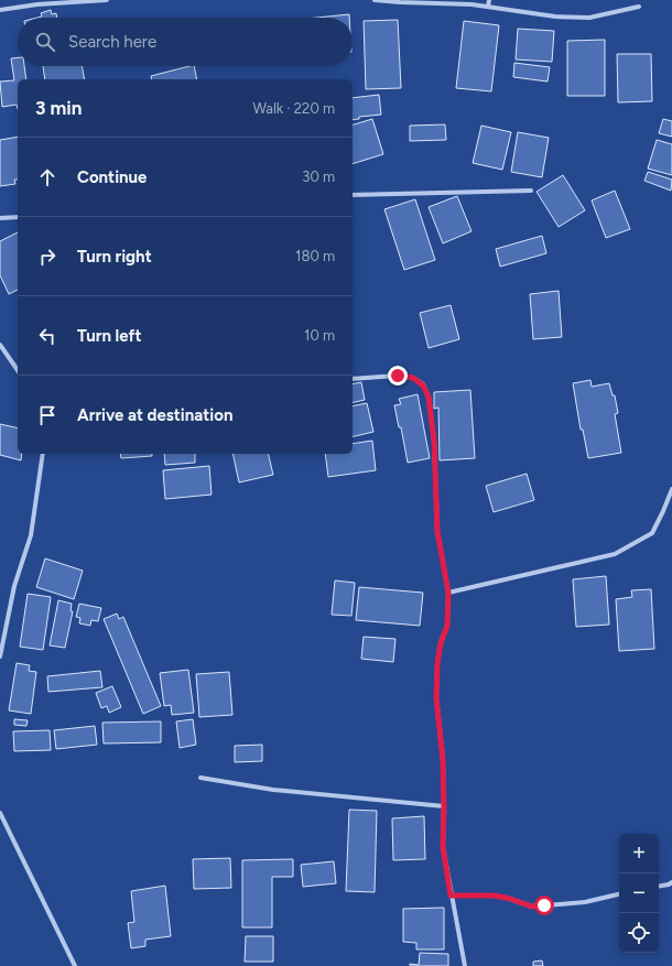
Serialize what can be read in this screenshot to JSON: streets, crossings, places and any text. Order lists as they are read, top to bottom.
{
  "page": {
    "search": "Search here",
    "heading": ["3 min", "Walk · 220 m"],
    "list": [
      ["Continue", "30 m"],
      ["Turn right", "180 m"],
      ["Turn left", "10 m"],
      "Arrive at destination"
    ],
    "map_buttons": ["+", "−"]
  }
}
